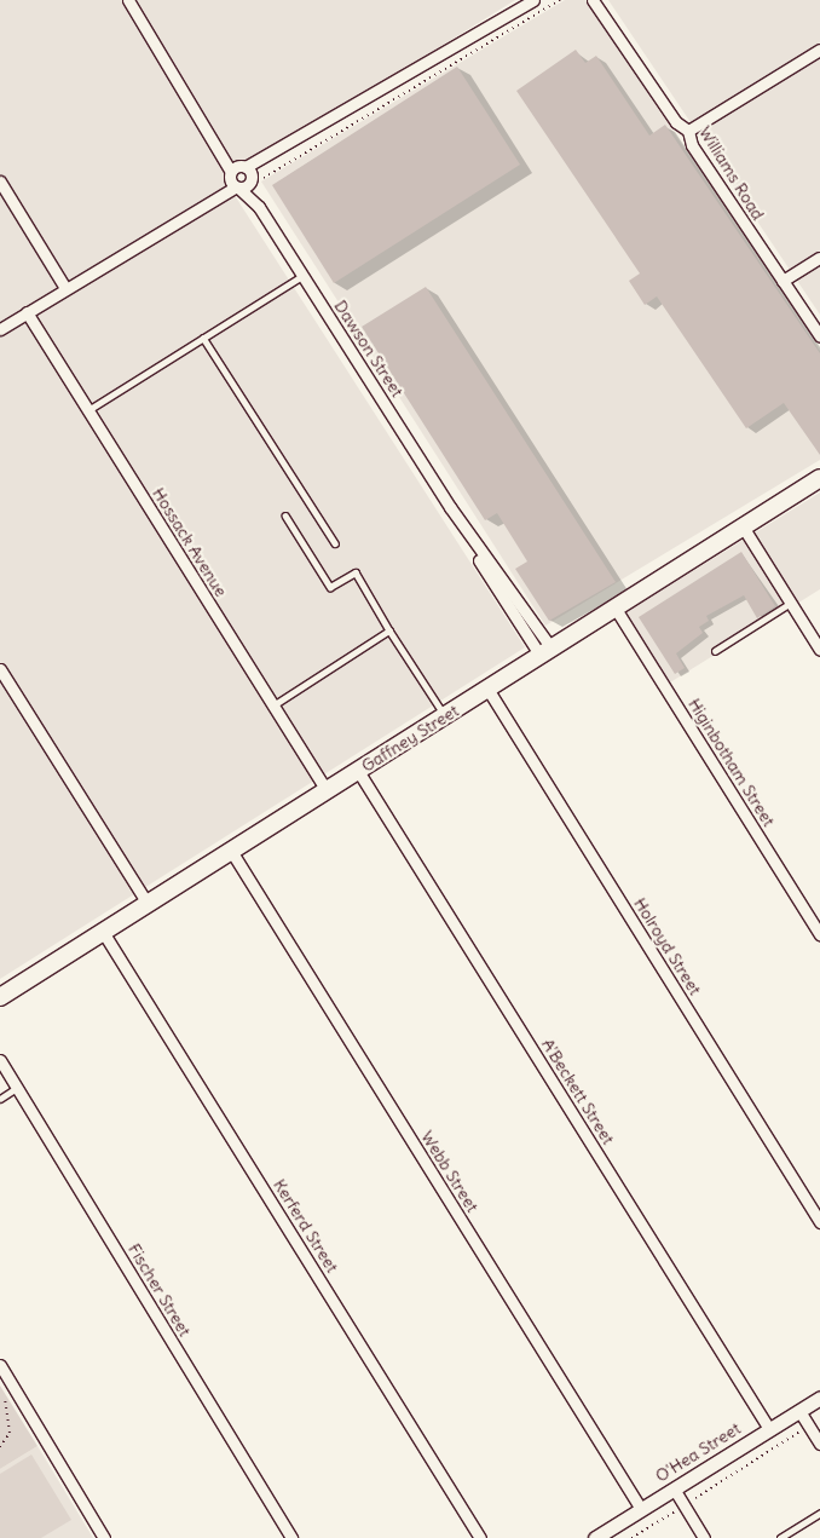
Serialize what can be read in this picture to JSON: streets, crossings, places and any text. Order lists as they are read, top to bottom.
{
  "streets": {
    "main road": ["Gaffney Street"],
    "street": [
      "Williams Road",
      "Dawson Street",
      "Hossack Avenue",
      "Higinbotham Street",
      "Holroyd Street",
      "A'Beckett Street",
      "Webb Street",
      "Kerferd Street",
      "Fischer Street",
      "O'Hea Street"
    ]
  },
  "crossings": [
    ["Dawson Street", "Gaffney Street"],
    ["Hossack Avenue", "Gaffney Street"],
    ["Gaffney Street", "Higinbotham Street"],
    ["Gaffney Street", "Holroyd Street"],
    ["Gaffney Street", "A'Beckett Street"],
    ["Gaffney Street", "Webb Street"],
    ["Gaffney Street", "Kerferd Street"],
    ["A'Beckett Street", "O'Hea Street"],
    ["Webb Street", "O'Hea Street"]
  ]
}
